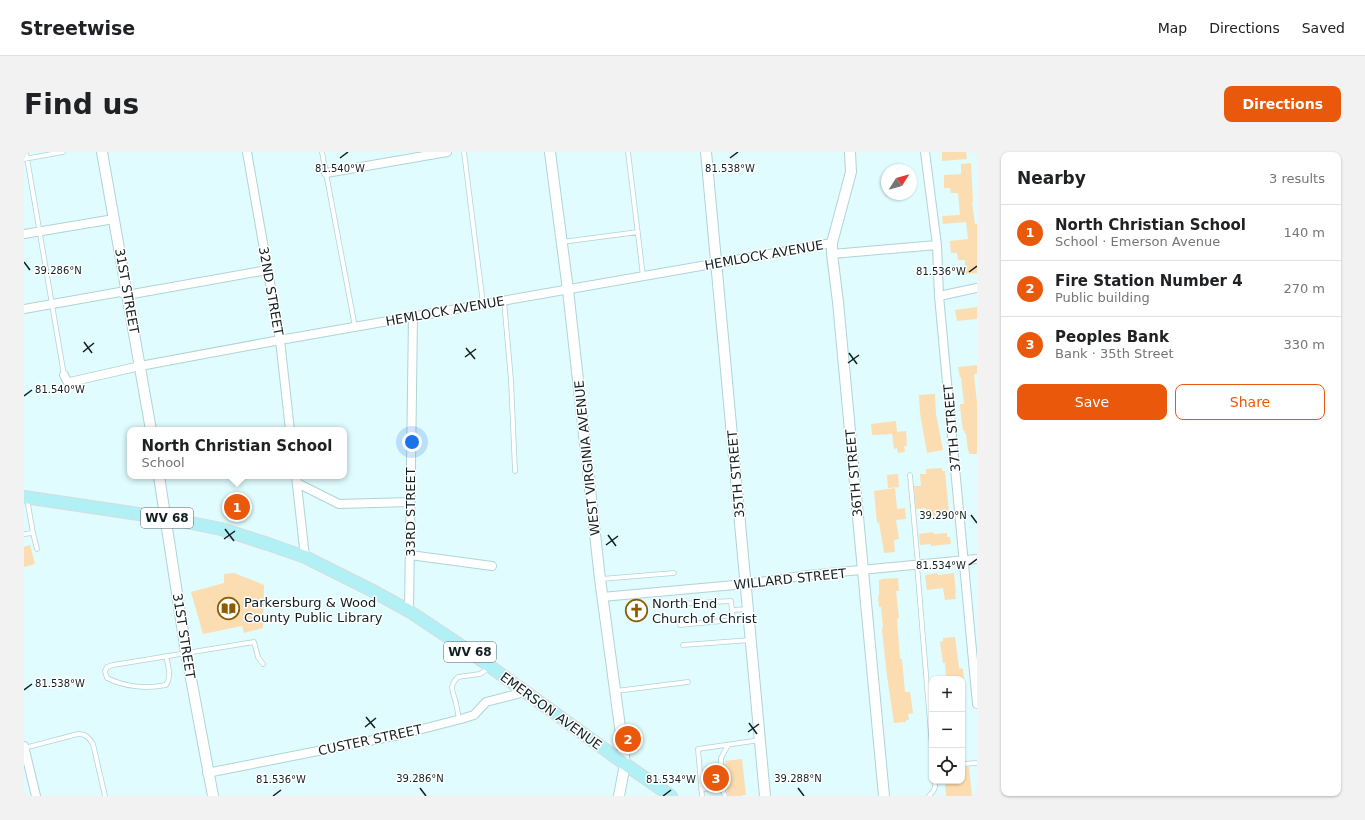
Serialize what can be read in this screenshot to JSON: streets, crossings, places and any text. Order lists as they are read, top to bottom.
{
  "streets": {
    "main road": ["WV 68", "EMERSON AVENUE"],
    "street": [
      "HEMLOCK AVENUE",
      "31ST STREET",
      "32ND STREET",
      "37TH STREET",
      "WEST VIRGINIA AVENUE",
      "36TH STREET",
      "35TH STREET",
      "33RD STREET",
      "WILLARD STREET",
      "CUSTER STREET"
    ]
  },
  "crossings": [
    ["HEMLOCK AVENUE", "31ST STREET"],
    ["HEMLOCK AVENUE", "32ND STREET"],
    ["HEMLOCK AVENUE", "37TH STREET"],
    ["HEMLOCK AVENUE", "WEST VIRGINIA AVENUE"],
    ["HEMLOCK AVENUE", "36TH STREET"],
    ["HEMLOCK AVENUE", "35TH STREET"],
    ["HEMLOCK AVENUE", "33RD STREET"],
    ["31ST STREET", "EMERSON AVENUE"],
    ["31ST STREET", "CUSTER STREET"],
    ["37TH STREET", "WILLARD STREET"],
    ["WEST VIRGINIA AVENUE", "WILLARD STREET"],
    ["WEST VIRGINIA AVENUE", "EMERSON AVENUE"],
    ["36TH STREET", "WILLARD STREET"],
    ["35TH STREET", "WILLARD STREET"],
    ["33RD STREET", "EMERSON AVENUE"],
    ["EMERSON AVENUE", "CUSTER STREET"]
  ],
  "places": {
    "library": ["Parkersburg & Wood County Public Library"],
    "church": ["North End Church of Christ"]
  },
  "north": "top right",
  "page": {
    "header": "Streetwise",
    "nav": ["Map", "Directions", "Saved"],
    "buttons": [
      "Directions",
      ["Save", "Share"]
    ],
    "title": "Find us",
    "heading": ["Nearby", "3 results"],
    "list": [
      {
        "mark": "1",
        "name": "North Christian School",
        "note": "School · Emerson Avenue",
        "value": "140 m"
      },
      {
        "mark": "2",
        "name": "Fire Station Number 4",
        "note": "Public building",
        "value": "270 m"
      },
      {
        "mark": "3",
        "name": "Peoples Bank",
        "note": "Bank · 35th Street",
        "value": "330 m"
      }
    ],
    "popup": ["North Christian School", "School"],
    "pins": ["1", "2", "3"],
    "map_buttons": ["+", "−"]
  },
  "coordinates": [
    "81.540°W",
    "81.538°W",
    "39.286°N",
    "81.536°W",
    "39.290°N",
    "81.534°W",
    "39.288°N"
  ]
}
